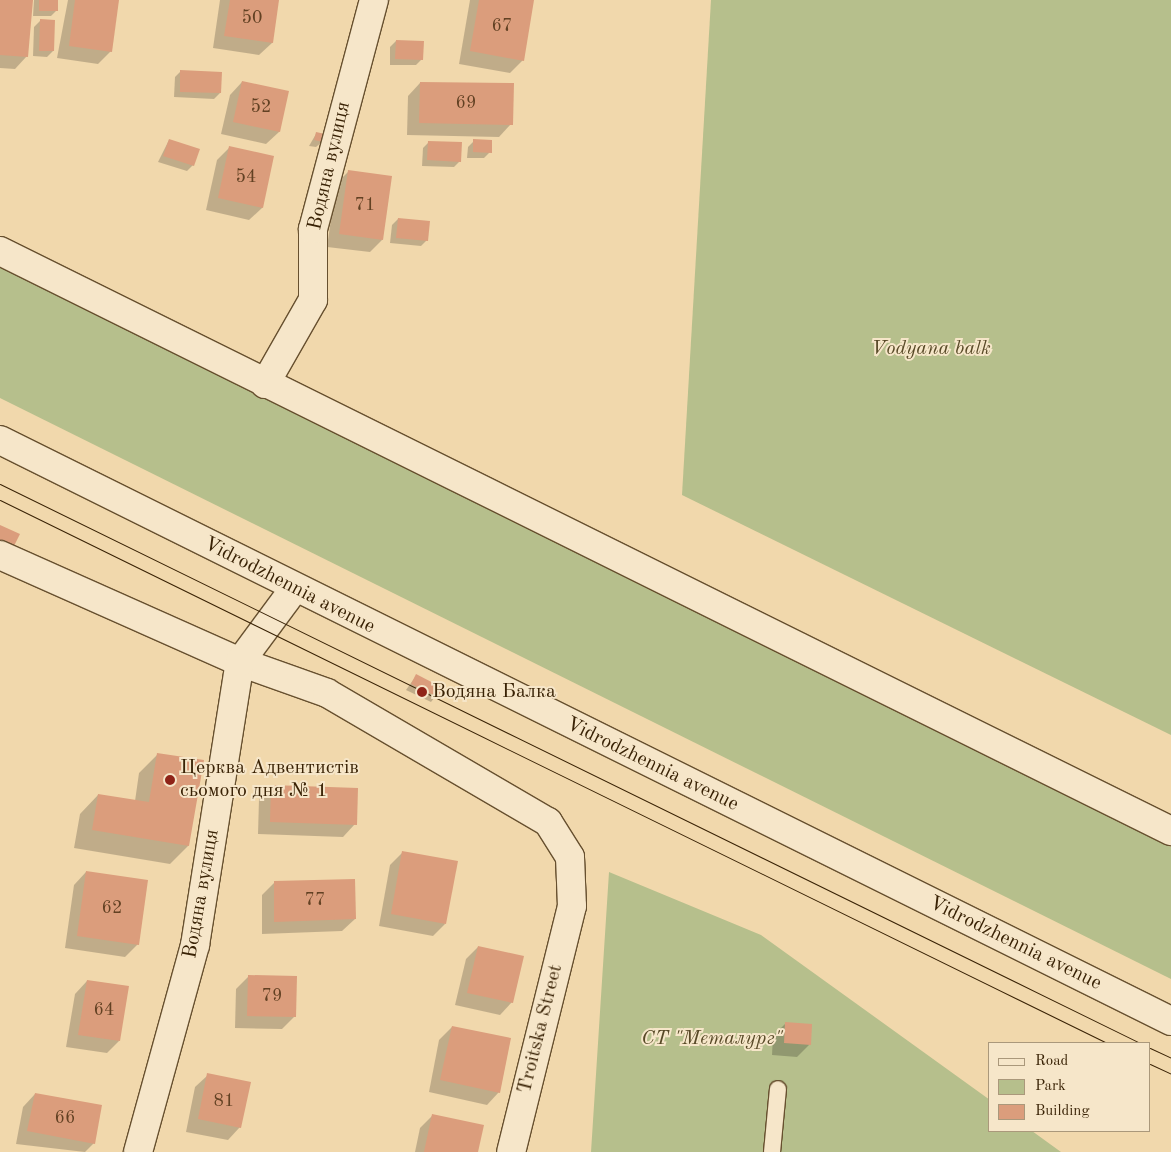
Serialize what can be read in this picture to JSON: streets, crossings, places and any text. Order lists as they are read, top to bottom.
{
  "streets": {
    "main road": ["Водяна вулиця", "Vidrodzhennia avenue", "Troitska Street"]
  },
  "crossings": [
    ["Водяна вулиця", "Vidrodzhennia avenue"],
    ["Водяна вулиця", "Troitska Street"]
  ],
  "parks": ["Vodyana balk", "СТ \"Металург\""],
  "places": ["Водяна Балка", "Церква Адвентистів сьомого дня № 1"],
  "house_numbers": [
    "50",
    "67",
    "69",
    "52",
    "54",
    "71",
    "77",
    "62",
    "79",
    "64",
    "81",
    "66"
  ],
  "legend": ["Road", "Park", "Building"]
}
